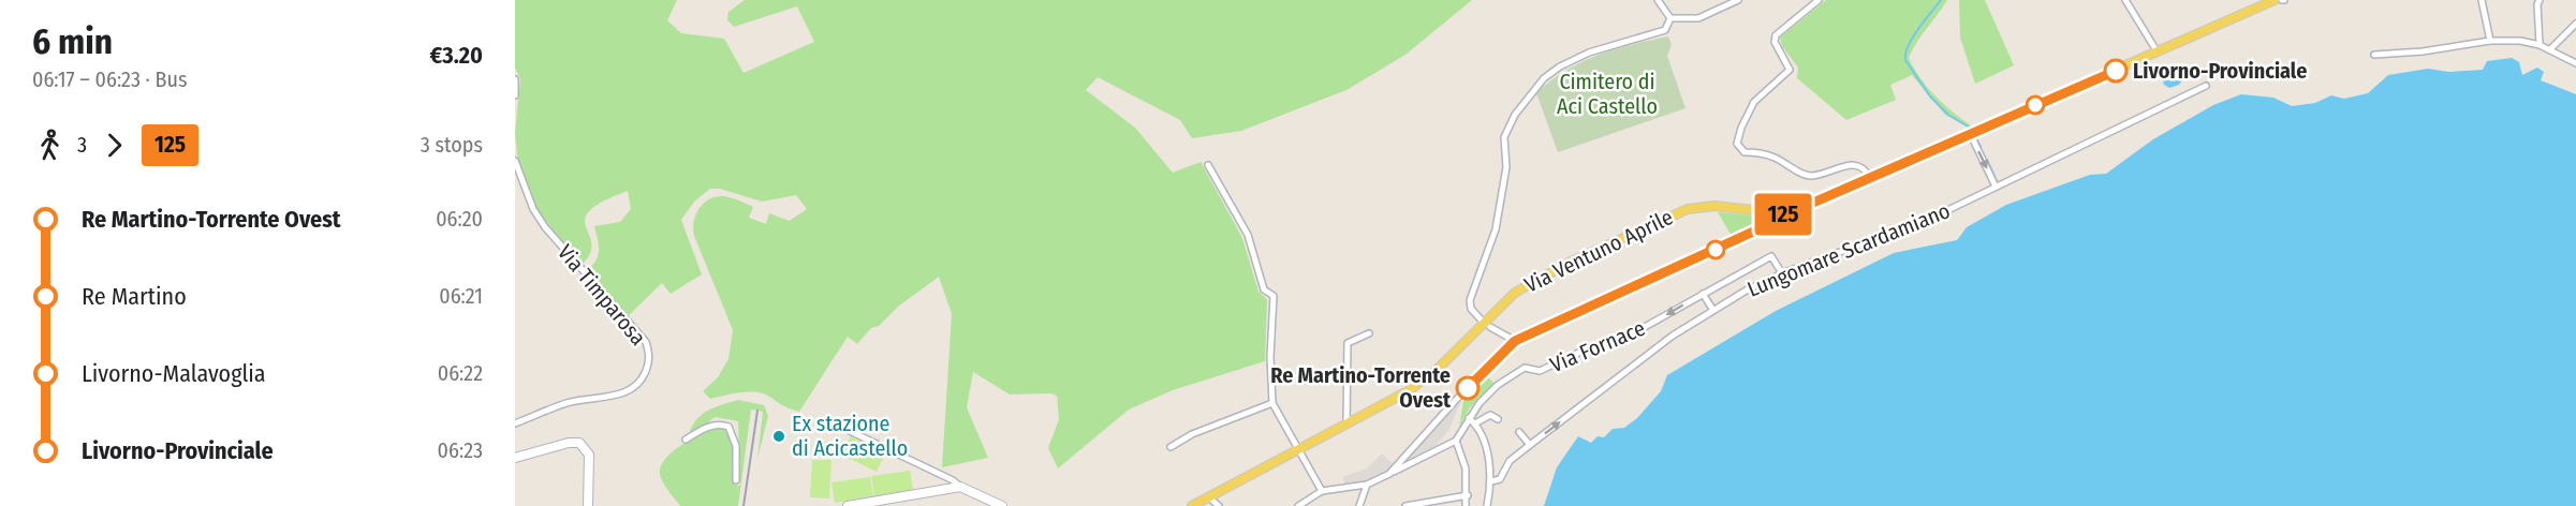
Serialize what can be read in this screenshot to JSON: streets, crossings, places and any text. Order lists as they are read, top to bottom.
{
  "streets": {
    "main road": ["Via Ventuno Aprile"],
    "street": ["Lungomare Scardamiano", "Via Timparosa", "Via Fornace"]
  },
  "crossings": [
    ["Lungomare Scardamiano", "Via Fornace"]
  ],
  "parks": ["Cimitero di Aci Castello"],
  "places": ["Livorno-Provinciale", "Re Martino-Torrente Ovest", "Ex stazione di Acicastello"],
  "lines": ["bus line 125"],
  "page": {
    "heading": ["6 min", "06:17 – 06:23 · Bus", "€3.20"],
    "on_map": "125",
    "legs": ["3", "125", "3 stops"],
    "list": [
      {
        "name": "Re Martino-Torrente Ovest",
        "value": "06:20"
      },
      {
        "name": "Re Martino",
        "value": "06:21"
      },
      {
        "name": "Livorno-Malavoglia",
        "value": "06:22"
      },
      {
        "name": "Livorno-Provinciale",
        "value": "06:23"
      }
    ]
  }
}
